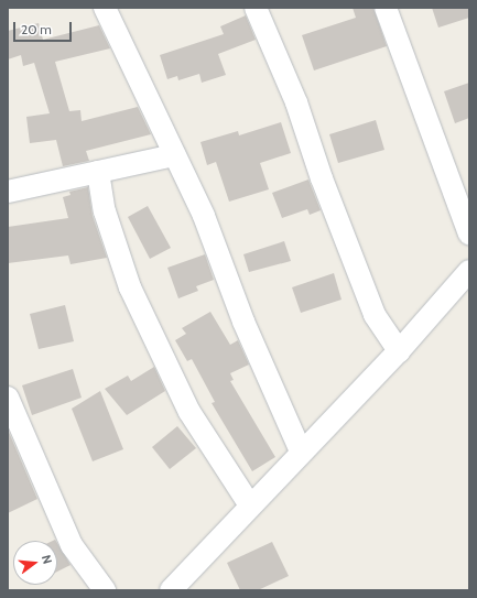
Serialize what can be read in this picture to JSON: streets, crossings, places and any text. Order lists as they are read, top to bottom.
{
  "scale_bar": "20 m",
  "north": "right"
}
